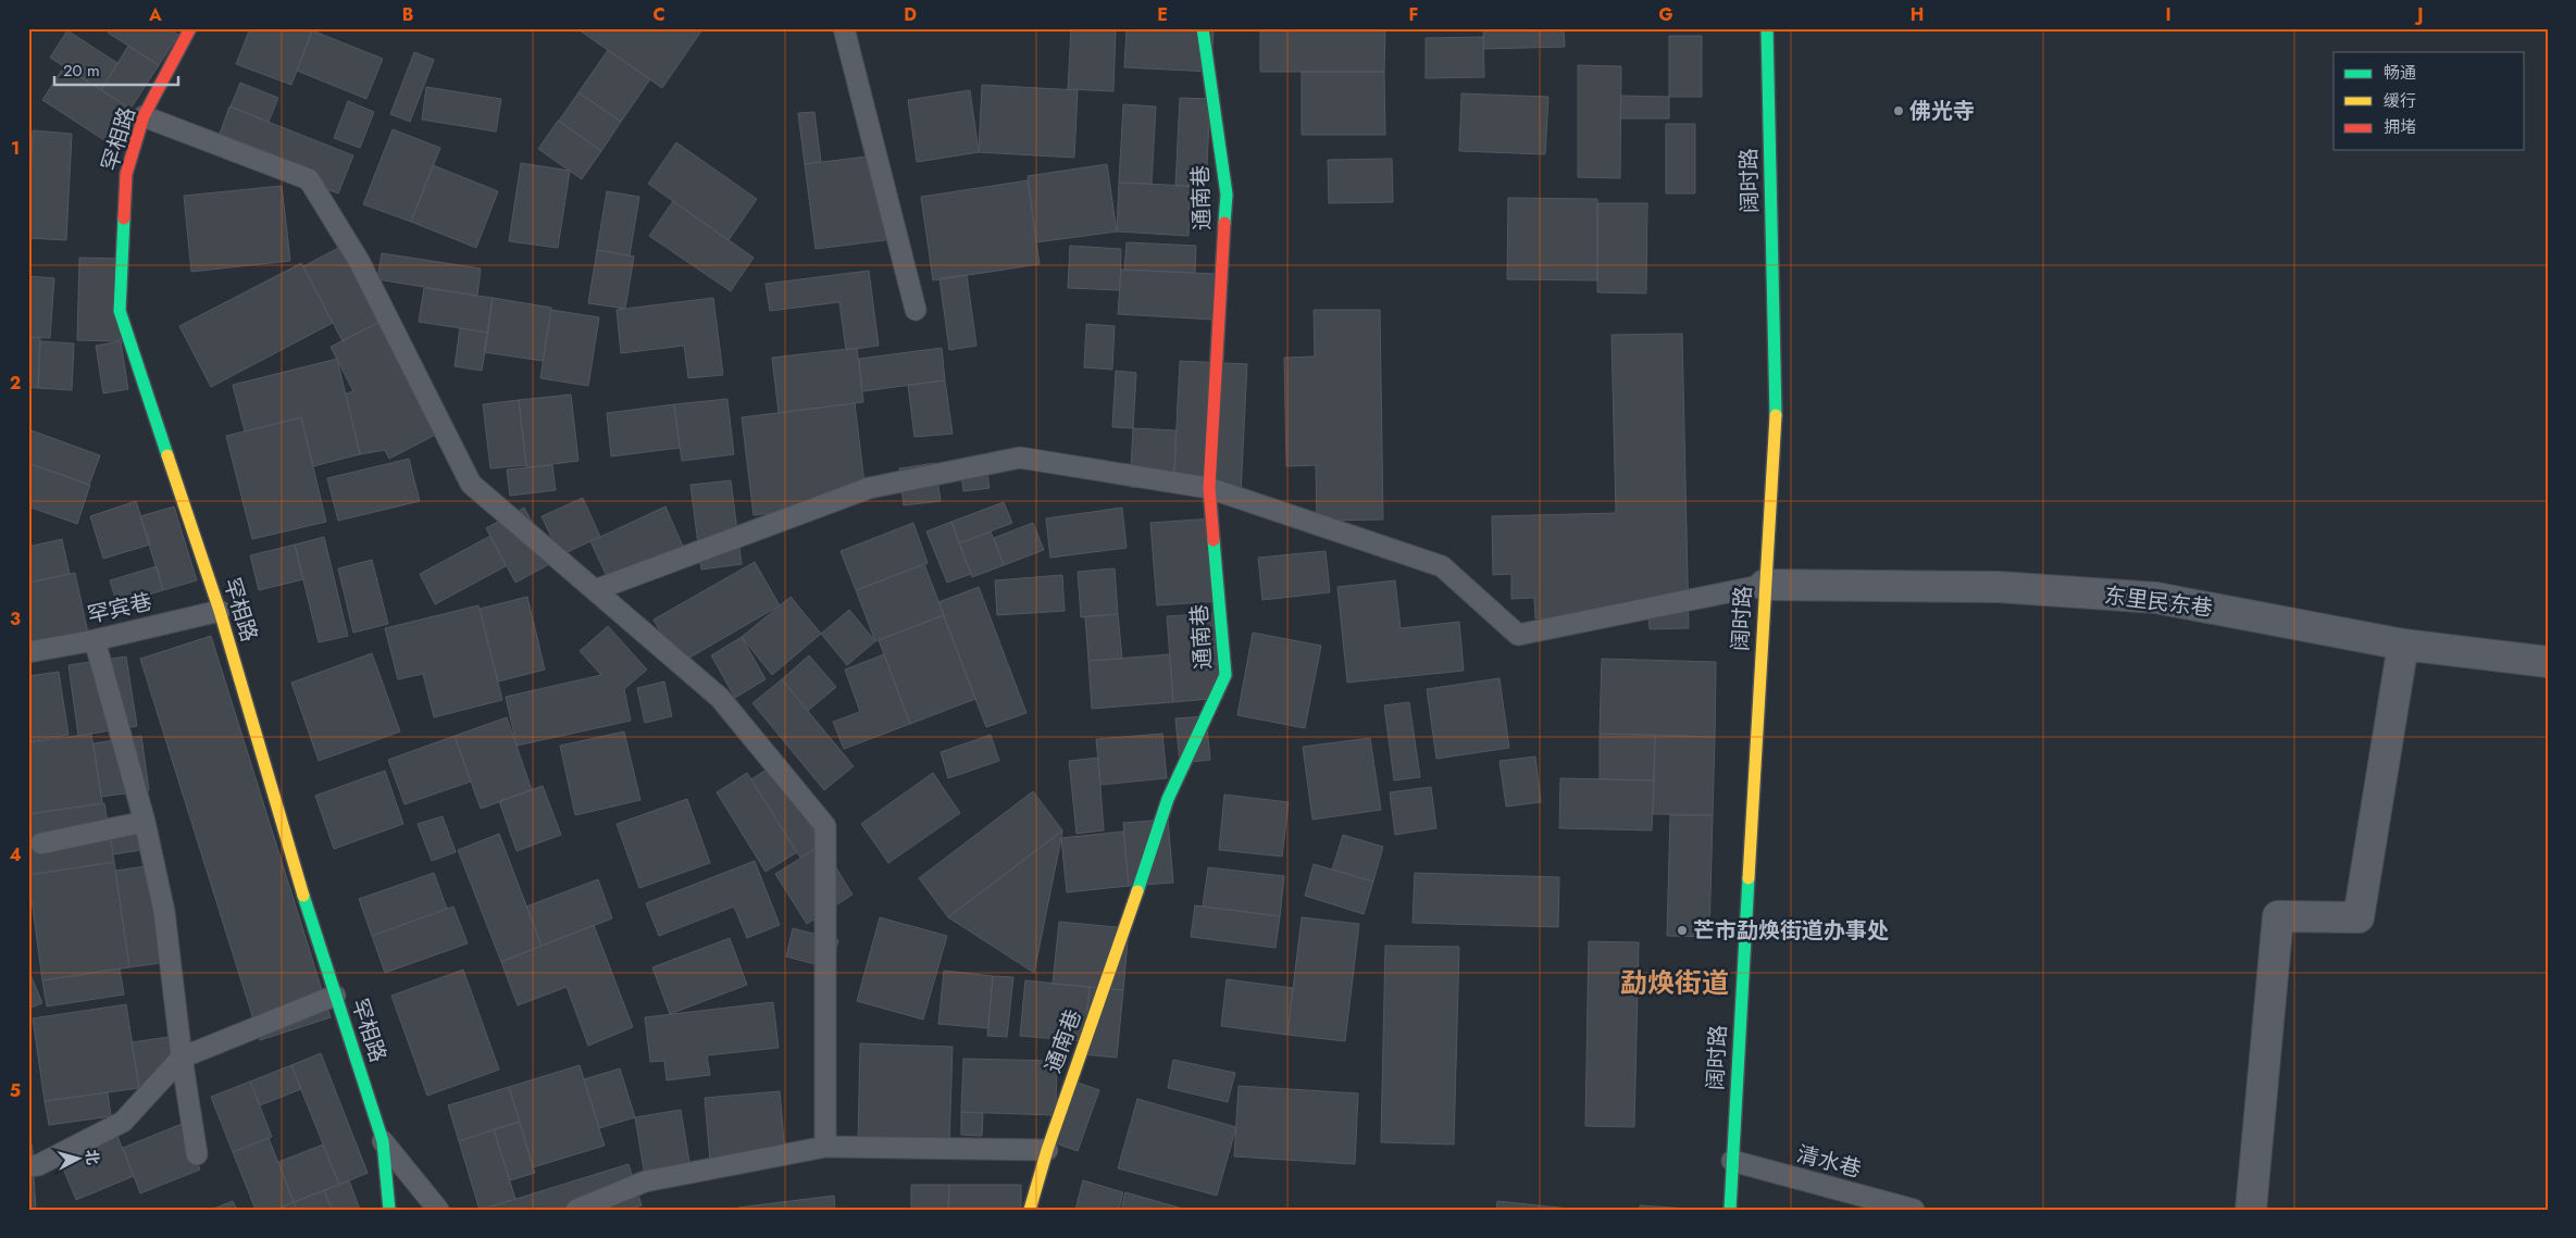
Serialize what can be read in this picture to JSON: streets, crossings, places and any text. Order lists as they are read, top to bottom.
{
  "streets": {
    "street": [
      "罕相路",
      "阔时路",
      "通南巷",
      "东里民东巷"
    ],
    "lane": ["罕宾巷", "清水巷"]
  },
  "crossings": [
    ["罕相路", "罕宾巷"],
    ["阔时路", "东里民东巷"],
    ["阔时路", "清水巷"]
  ],
  "districts": ["勐焕街道"],
  "places": ["佛光寺", "芒市勐焕街道办事处"],
  "legend": ["畅通", "缓行", "拥堵"],
  "scale_bar": "20 m",
  "north": "right",
  "grid": {
    "columns": [
      "A",
      "B",
      "C",
      "D",
      "E",
      "F",
      "G",
      "H",
      "I",
      "J"
    ],
    "rows": [
      "1",
      "2",
      "3",
      "4",
      "5"
    ]
  }
}
